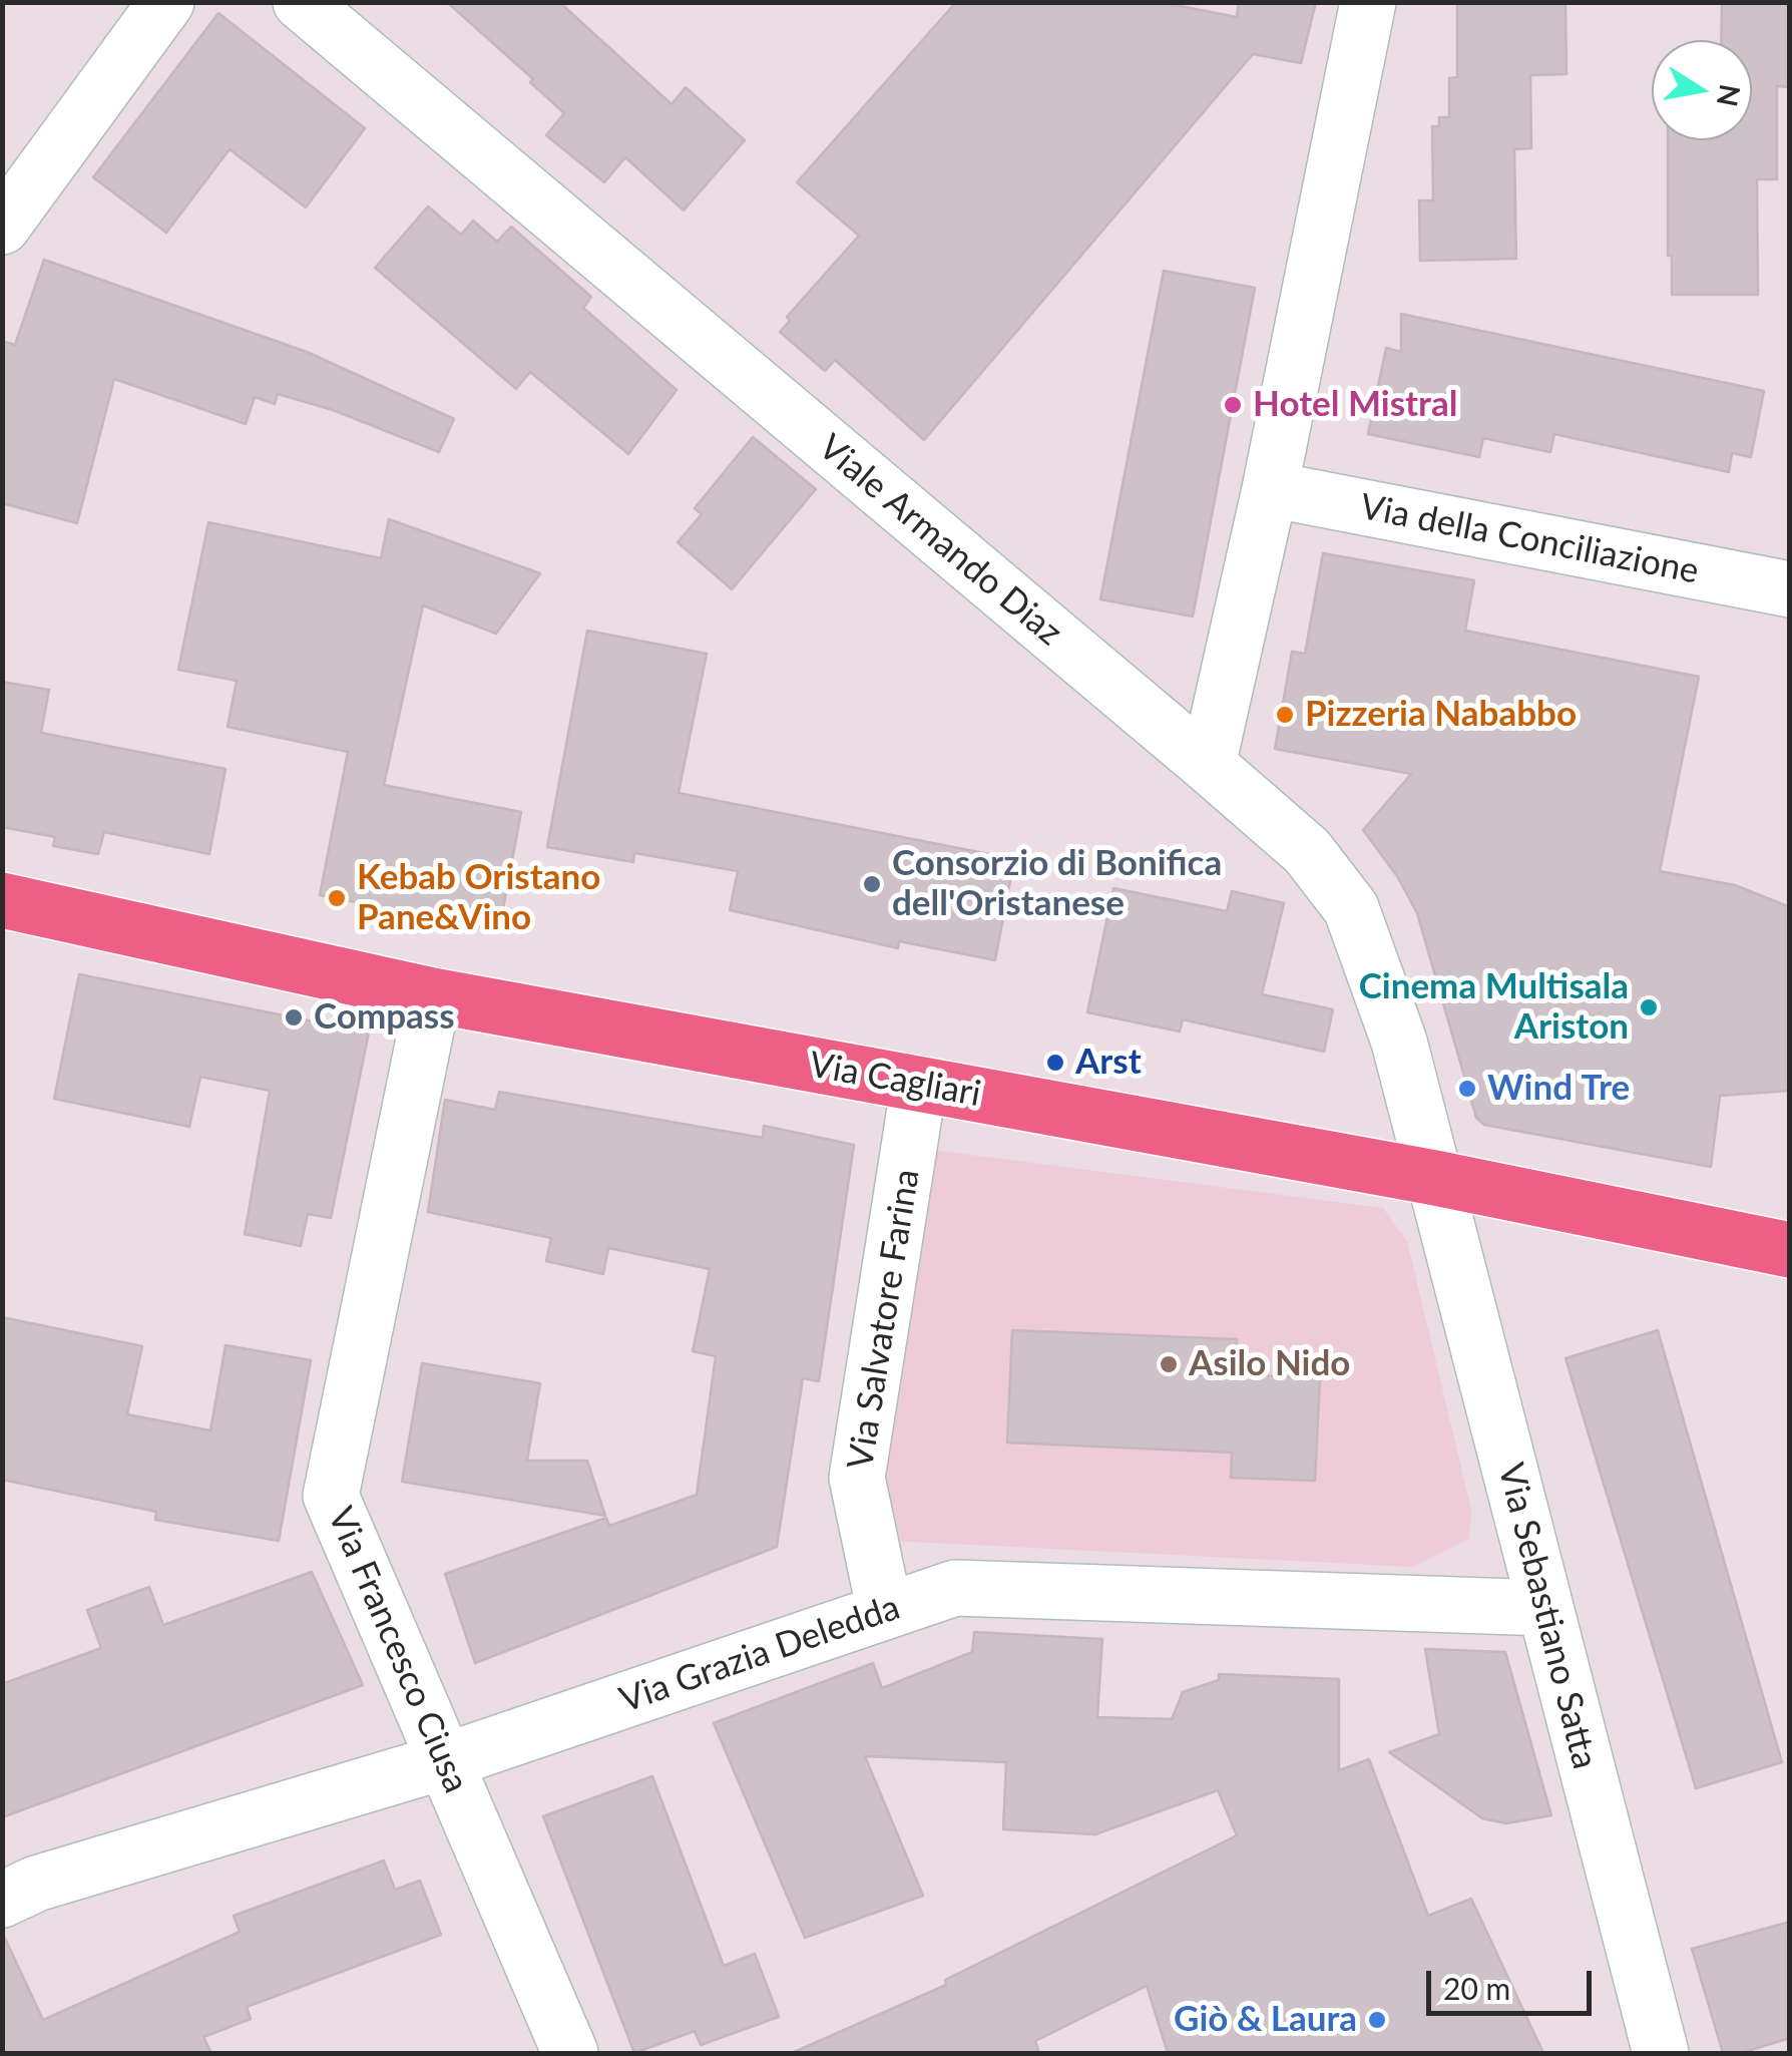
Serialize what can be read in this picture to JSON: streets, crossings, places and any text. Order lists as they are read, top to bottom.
{
  "streets": {
    "main road": ["Via Cagliari"],
    "street": [
      "Via della Conciliazione",
      "Viale Armando Diaz",
      "Via Salvatore Farina",
      "Via Sebastiano Satta",
      "Via Francesco Ciusa",
      "Via Grazia Deledda"
    ]
  },
  "crossings": [
    ["Viale Armando Diaz", "Via Cagliari"],
    ["Viale Armando Diaz", "Via Sebastiano Satta"],
    ["Via Cagliari", "Via Salvatore Farina"],
    ["Via Cagliari", "Via Sebastiano Satta"],
    ["Via Cagliari", "Via Francesco Ciusa"],
    ["Via Salvatore Farina", "Via Grazia Deledda"],
    ["Via Sebastiano Satta", "Via Grazia Deledda"],
    ["Via Francesco Ciusa", "Via Grazia Deledda"]
  ],
  "places": [
    "Hotel Mistral",
    "Pizzeria Nababbo",
    "Consorzio di Bonifica dell'Oristanese",
    "Kebab Oristano Pane&Vino",
    "Cinema Multisala Ariston",
    "Compass",
    "Arst",
    "Wind Tre",
    "Asilo Nido",
    "Giò & Laura"
  ],
  "scale_bar": "20 m",
  "north": "right"
}
